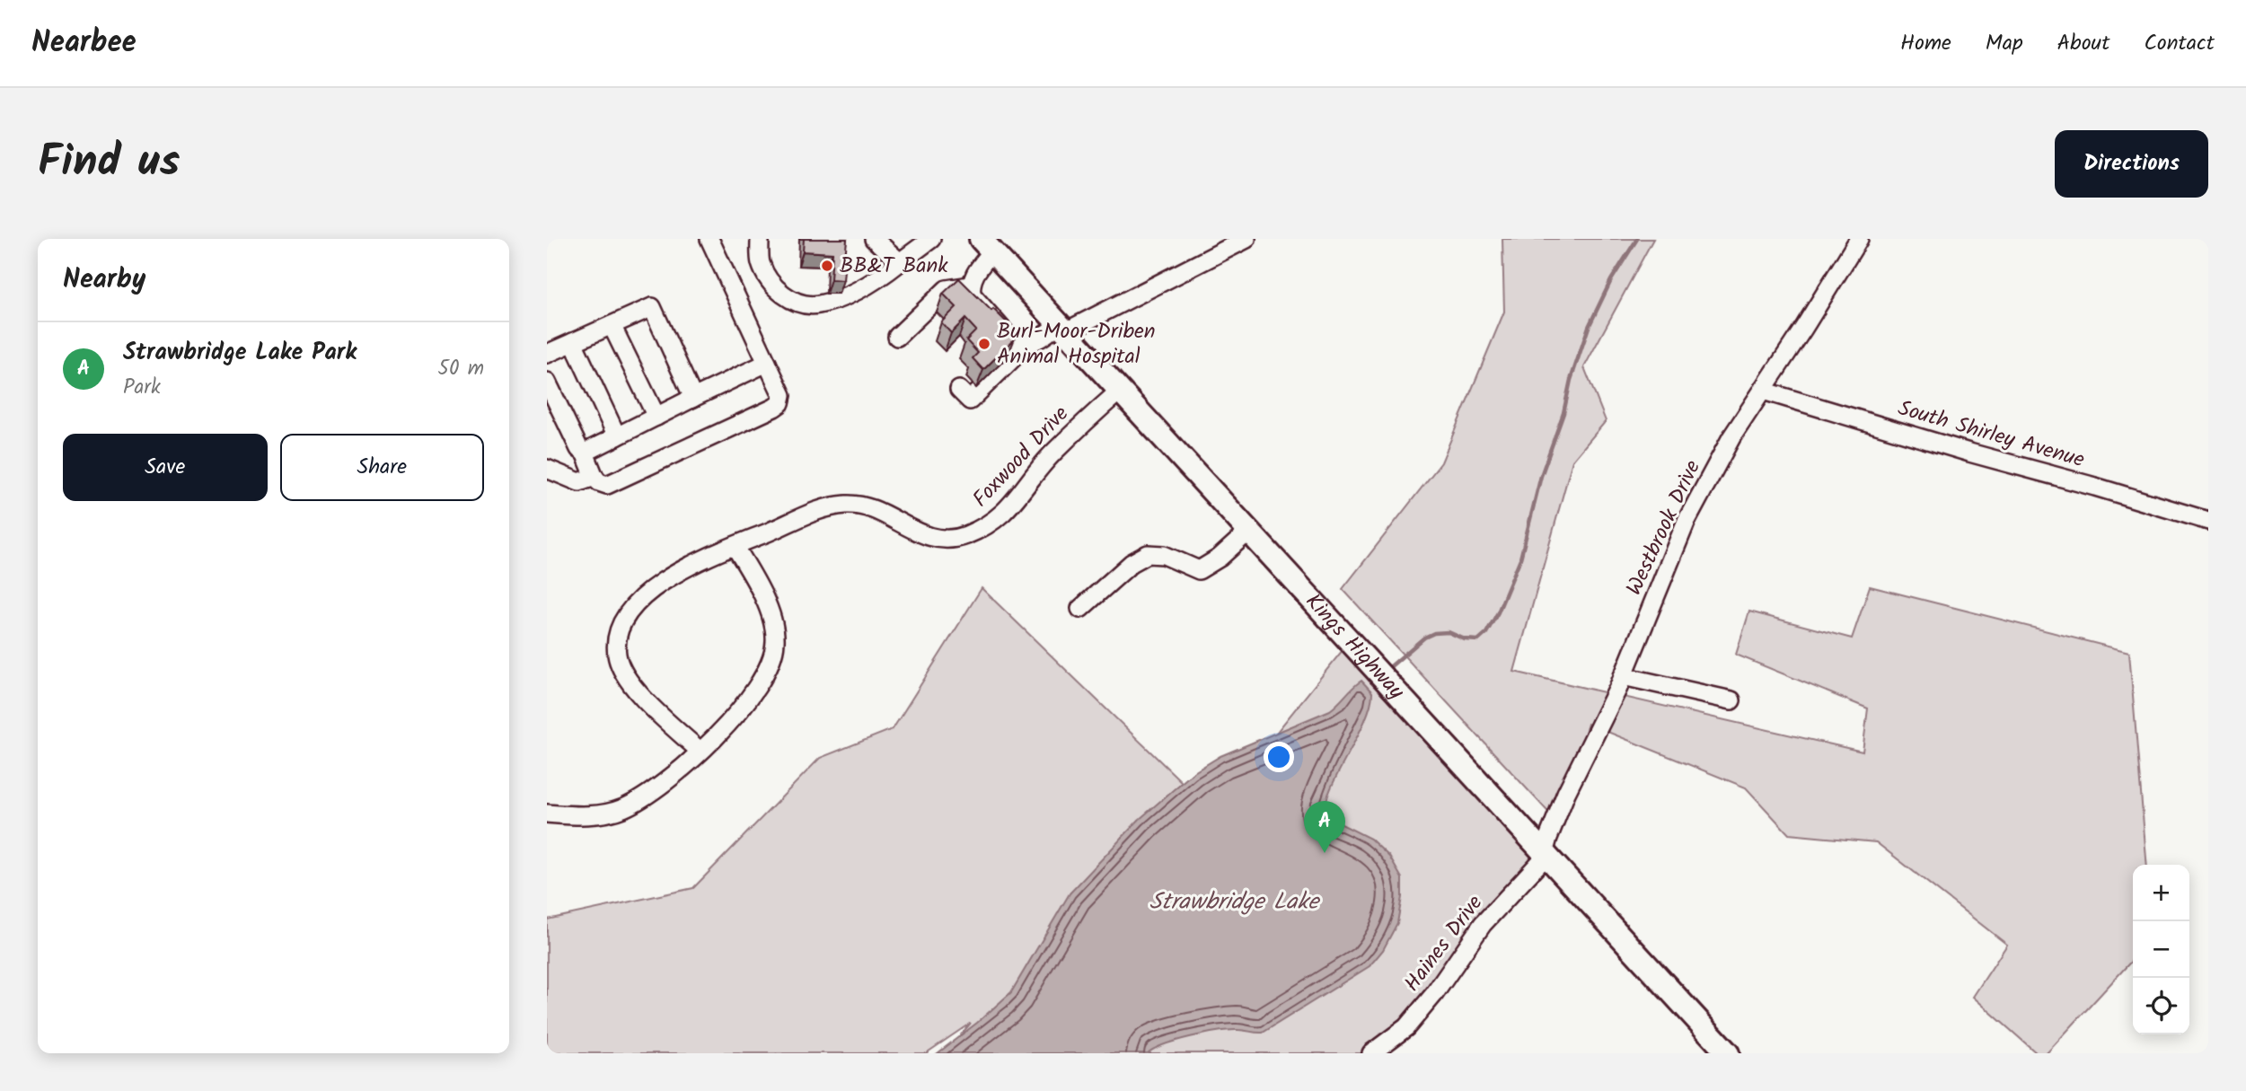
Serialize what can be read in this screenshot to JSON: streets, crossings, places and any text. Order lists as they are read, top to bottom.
{
  "streets": {
    "main road": ["Kings Highway"],
    "street": [
      "South Shirley Avenue",
      "Foxwood Drive",
      "Westbrook Drive",
      "Haines Drive"
    ]
  },
  "crossings": [
    ["South Shirley Avenue", "Westbrook Drive"],
    ["Foxwood Drive", "Kings Highway"],
    ["Westbrook Drive", "Kings Highway"],
    ["Westbrook Drive", "Haines Drive"],
    ["Kings Highway", "Haines Drive"]
  ],
  "water": ["Strawbridge Lake"],
  "places": ["BB&T Bank", "Burl-Moor-Driben Animal Hospital"],
  "page": {
    "header": "Nearbee",
    "nav": [
      "Home",
      "Map",
      "About",
      "Contact"
    ],
    "title": "Find us",
    "buttons": [
      "Directions",
      ["Save", "Share"]
    ],
    "heading": "Nearby",
    "list": [
      {
        "mark": "A",
        "name": "Strawbridge Lake Park",
        "note": "Park",
        "value": "50 m"
      }
    ],
    "pins": "A",
    "map_buttons": ["+", "−"]
  }
}
